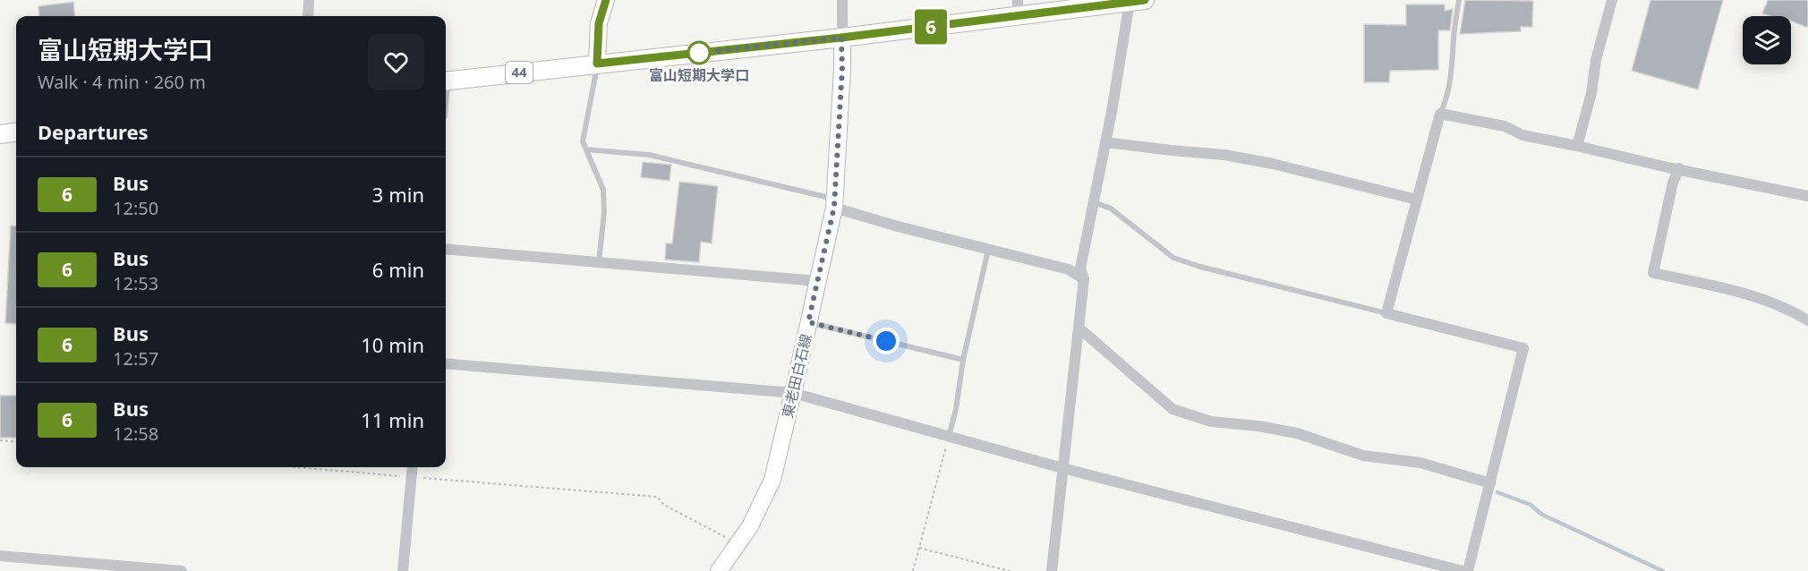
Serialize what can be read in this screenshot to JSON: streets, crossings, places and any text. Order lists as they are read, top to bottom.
{
  "streets": {
    "main road": ["44", "東老田白石線"]
  },
  "crossings": [
    ["44", "東老田白石線"]
  ],
  "places": ["富山短期大学口"],
  "lines": ["bus line 6"],
  "page": {
    "on_map": "6",
    "heading": [
      ["富山短期大学口", "Walk · 4 min · 260 m"],
      "Departures"
    ],
    "list": [
      {
        "mark": "6",
        "name": "Bus",
        "note": "12:50",
        "value": "3 min"
      },
      {
        "mark": "6",
        "name": "Bus",
        "note": "12:53",
        "value": "6 min"
      },
      {
        "mark": "6",
        "name": "Bus",
        "note": "12:57",
        "value": "10 min"
      },
      {
        "mark": "6",
        "name": "Bus",
        "note": "12:58",
        "value": "11 min"
      }
    ]
  }
}
